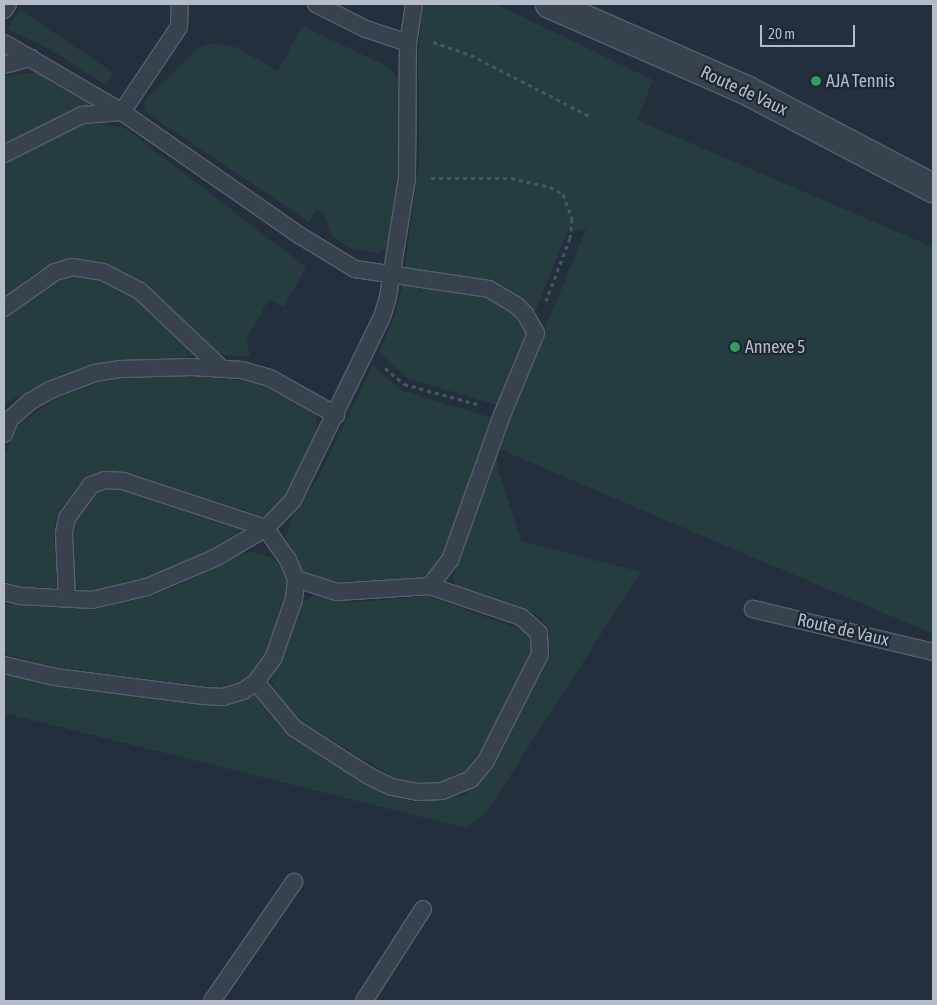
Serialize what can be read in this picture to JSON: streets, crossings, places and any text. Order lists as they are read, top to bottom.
{
  "streets": {
    "street": ["Route de Vaux"]
  },
  "places": ["AJA Tennis", "Annexe 5"],
  "scale_bar": "20 m"
}
